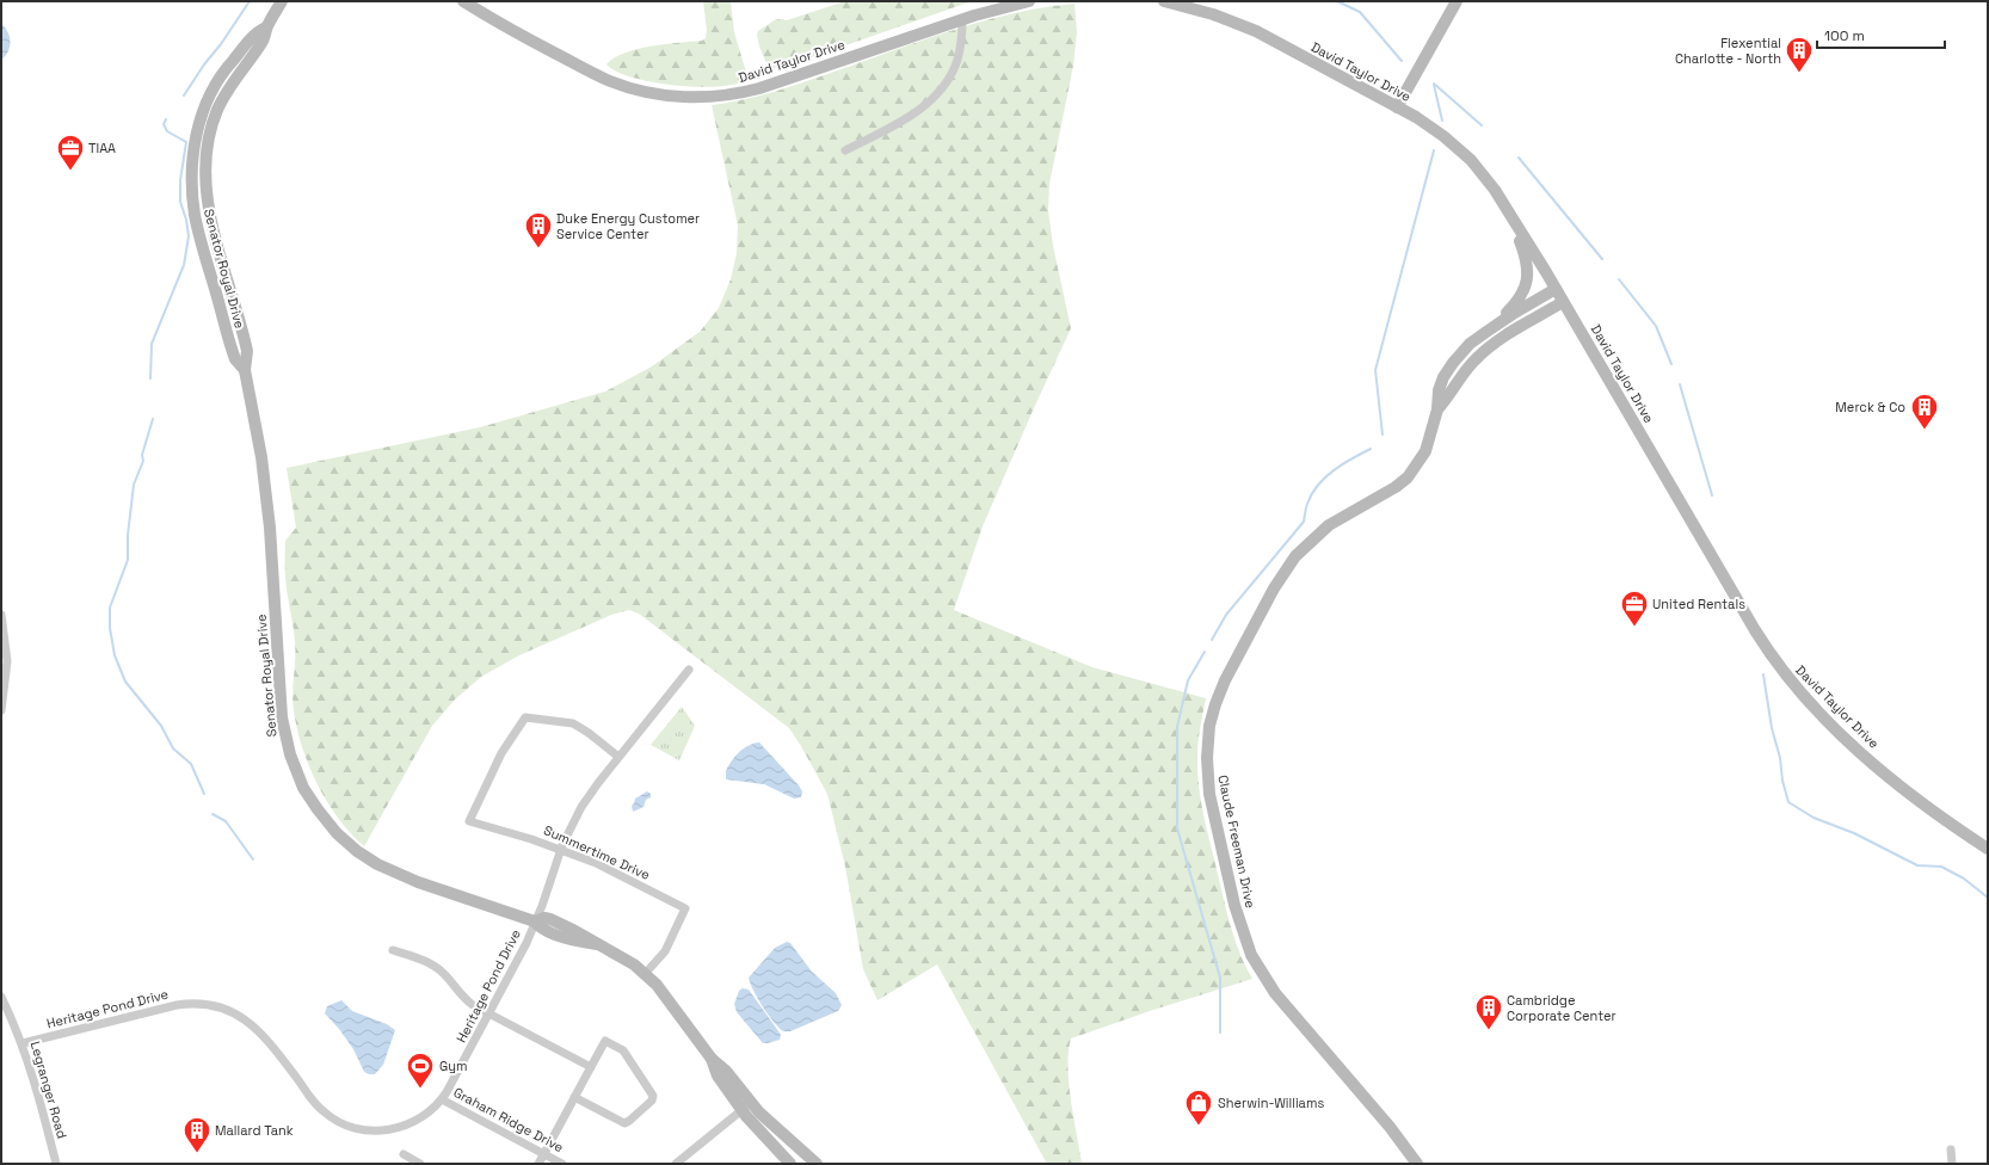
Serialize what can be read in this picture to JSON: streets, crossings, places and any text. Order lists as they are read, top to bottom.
{
  "streets": {
    "street": [
      "David Taylor Drive",
      "Senator Royal Drive",
      "Claude Freeman Drive",
      "Summertime Drive",
      "Heritage Pond Drive",
      "Legranger Road",
      "Graham Ridge Drive"
    ]
  },
  "crossings": [
    ["David Taylor Drive", "Claude Freeman Drive"],
    ["Senator Royal Drive", "Summertime Drive"],
    ["Senator Royal Drive", "Heritage Pond Drive"],
    ["Summertime Drive", "Heritage Pond Drive"],
    ["Heritage Pond Drive", "Legranger Road"],
    ["Heritage Pond Drive", "Graham Ridge Drive"]
  ],
  "places": {
    "building": [
      "Flexential Charlotte - North",
      "Duke Energy Customer Service Center",
      "Merck & Co",
      "Cambridge Corporate Center",
      "Mallard Tank"
    ],
    "office": ["TIAA", "United Rentals"],
    "sports": ["Gym"],
    "shop": ["Sherwin-Williams"]
  },
  "scale_bar": "100 m"
}
